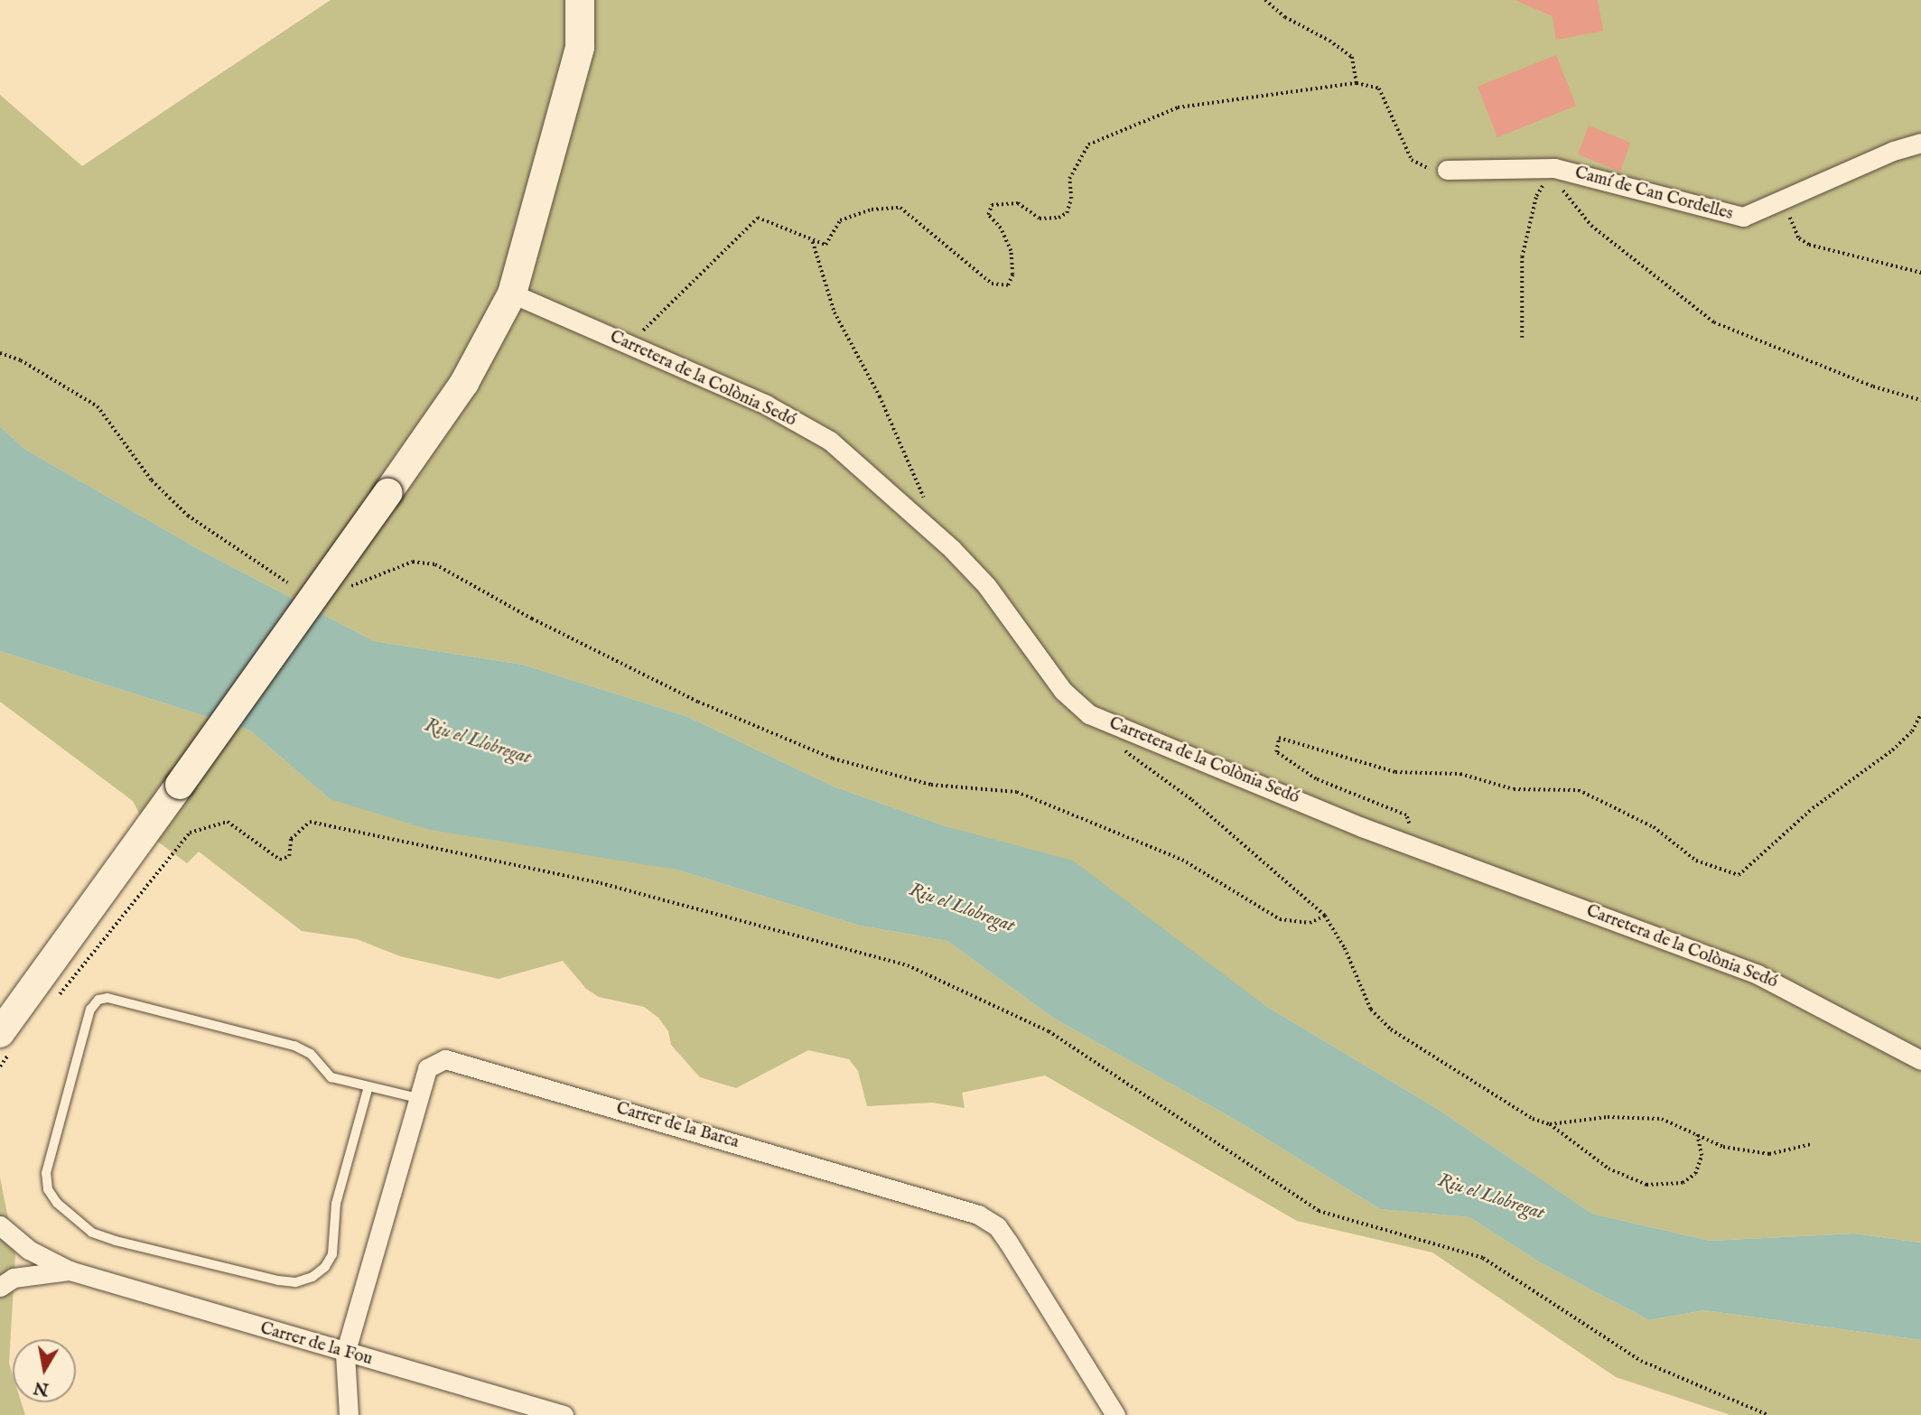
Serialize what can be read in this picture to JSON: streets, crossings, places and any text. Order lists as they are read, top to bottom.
{
  "streets": {
    "street": [
      "Camí de Can Cordelles",
      "Carretera de la Colònia Sedó",
      "Carrer de la Barca",
      "Carrer de la Fou"
    ]
  },
  "crossings": [
    ["Carrer de la Barca", "Carrer de la Fou"]
  ],
  "water": ["Riu el Llobregat"],
  "north": "bottom"
}
